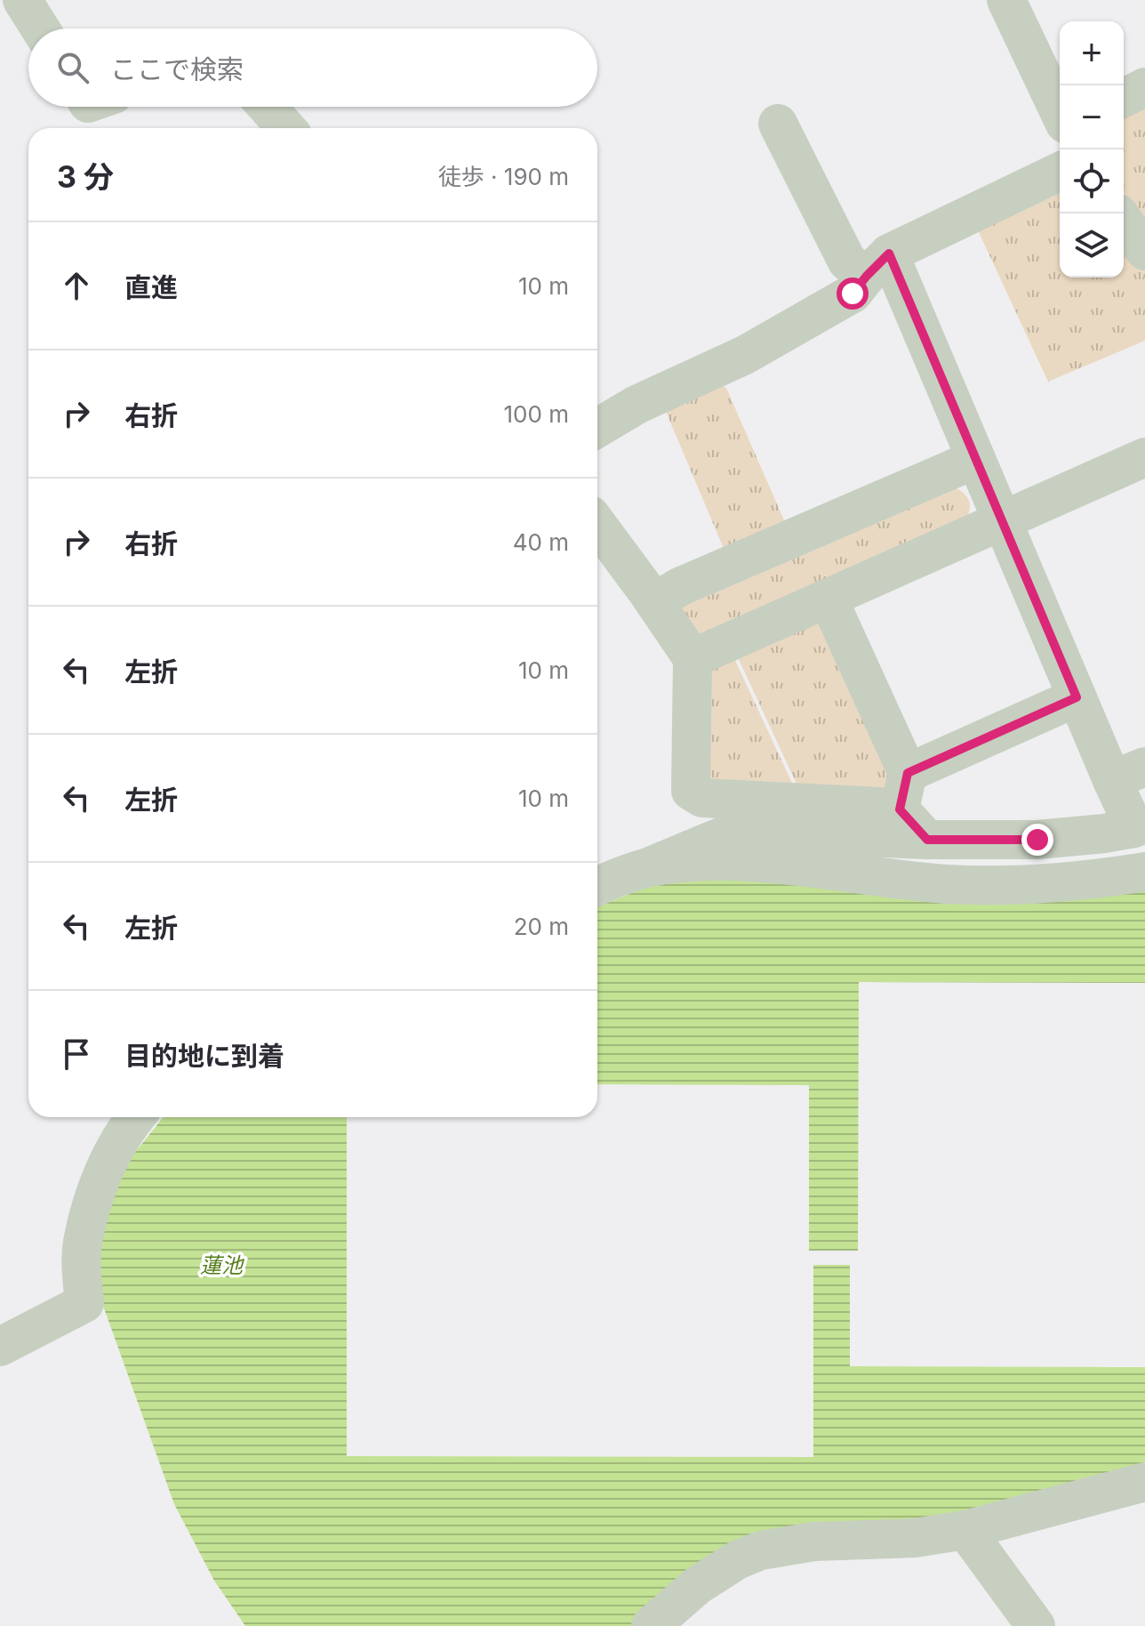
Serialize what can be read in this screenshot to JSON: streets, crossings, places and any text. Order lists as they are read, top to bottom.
{
  "water": ["蓮池"],
  "page": {
    "map_buttons": ["+", "−"],
    "search": "ここで検索",
    "heading": ["3 分", "徒歩 · 190 m"],
    "list": [
      ["直進", "10 m"],
      ["右折", "100 m"],
      ["右折", "40 m"],
      ["左折", "10 m"],
      ["左折", "10 m"],
      ["左折", "20 m"],
      "目的地に到着"
    ]
  }
}
